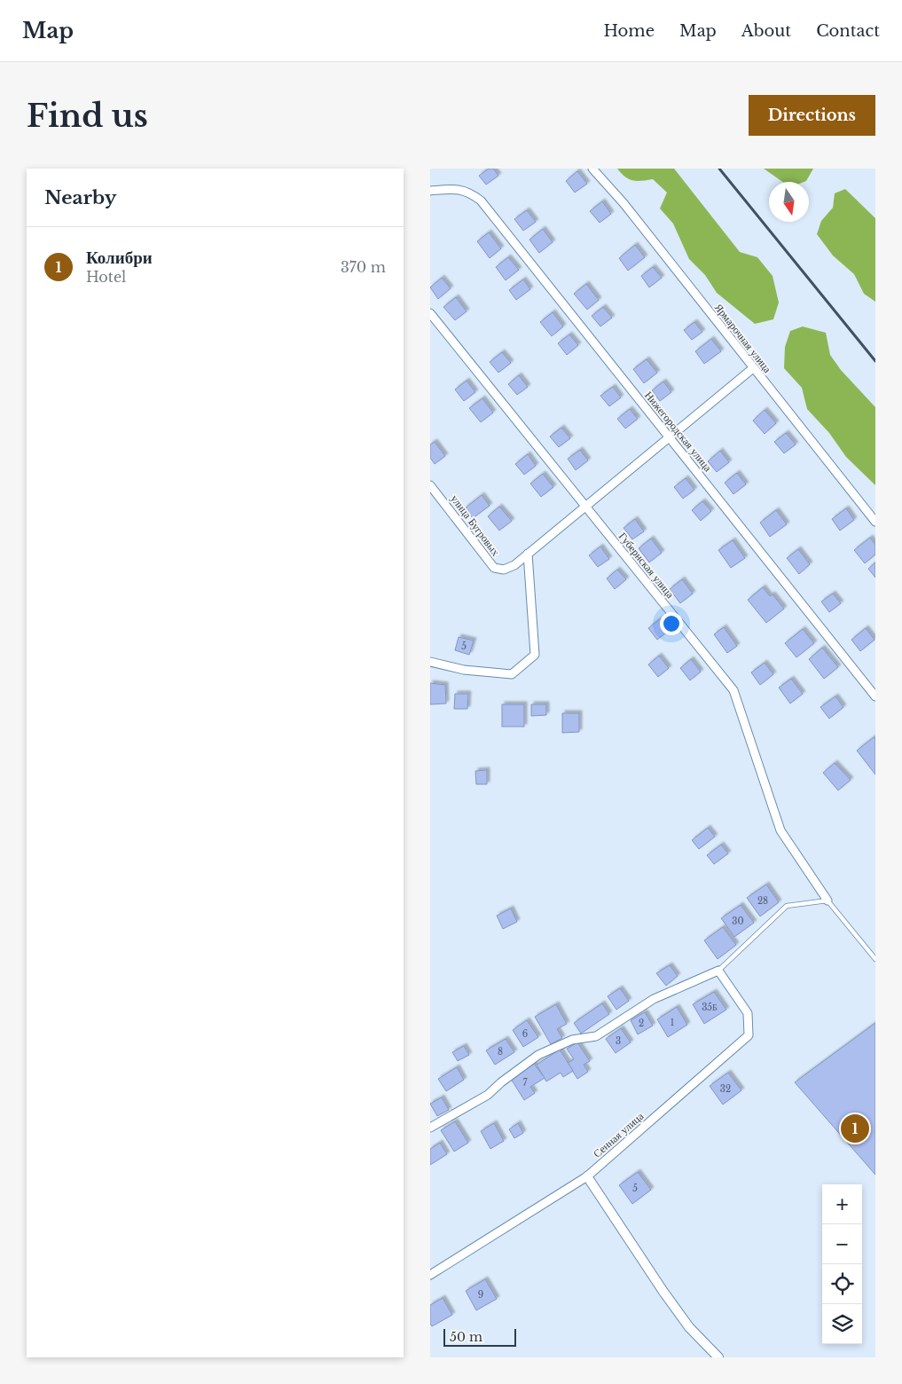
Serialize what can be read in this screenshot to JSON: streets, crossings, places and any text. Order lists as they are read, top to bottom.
{
  "streets": {
    "street": [
      "Ярмарочная улица",
      "Нижегородская улица",
      "улица Бугровых",
      "Губернская улица",
      "Сенная улица"
    ]
  },
  "house_numbers": [
    "5",
    "28",
    "30",
    "35Б",
    "1",
    "2",
    "6",
    "3",
    "8",
    "7",
    "32",
    "5",
    "9"
  ],
  "scale_bar": "50 m",
  "north": "bottom",
  "page": {
    "header": "Map",
    "nav": [
      "Home",
      "Map",
      "About",
      "Contact"
    ],
    "buttons": "Directions",
    "title": "Find us",
    "heading": "Nearby",
    "list": [
      {
        "mark": "1",
        "name": "Колибри",
        "note": "Hotel",
        "value": "370 m"
      }
    ],
    "pins": "1",
    "map_buttons": ["+", "−"],
    "scale": "50 m"
  }
}
